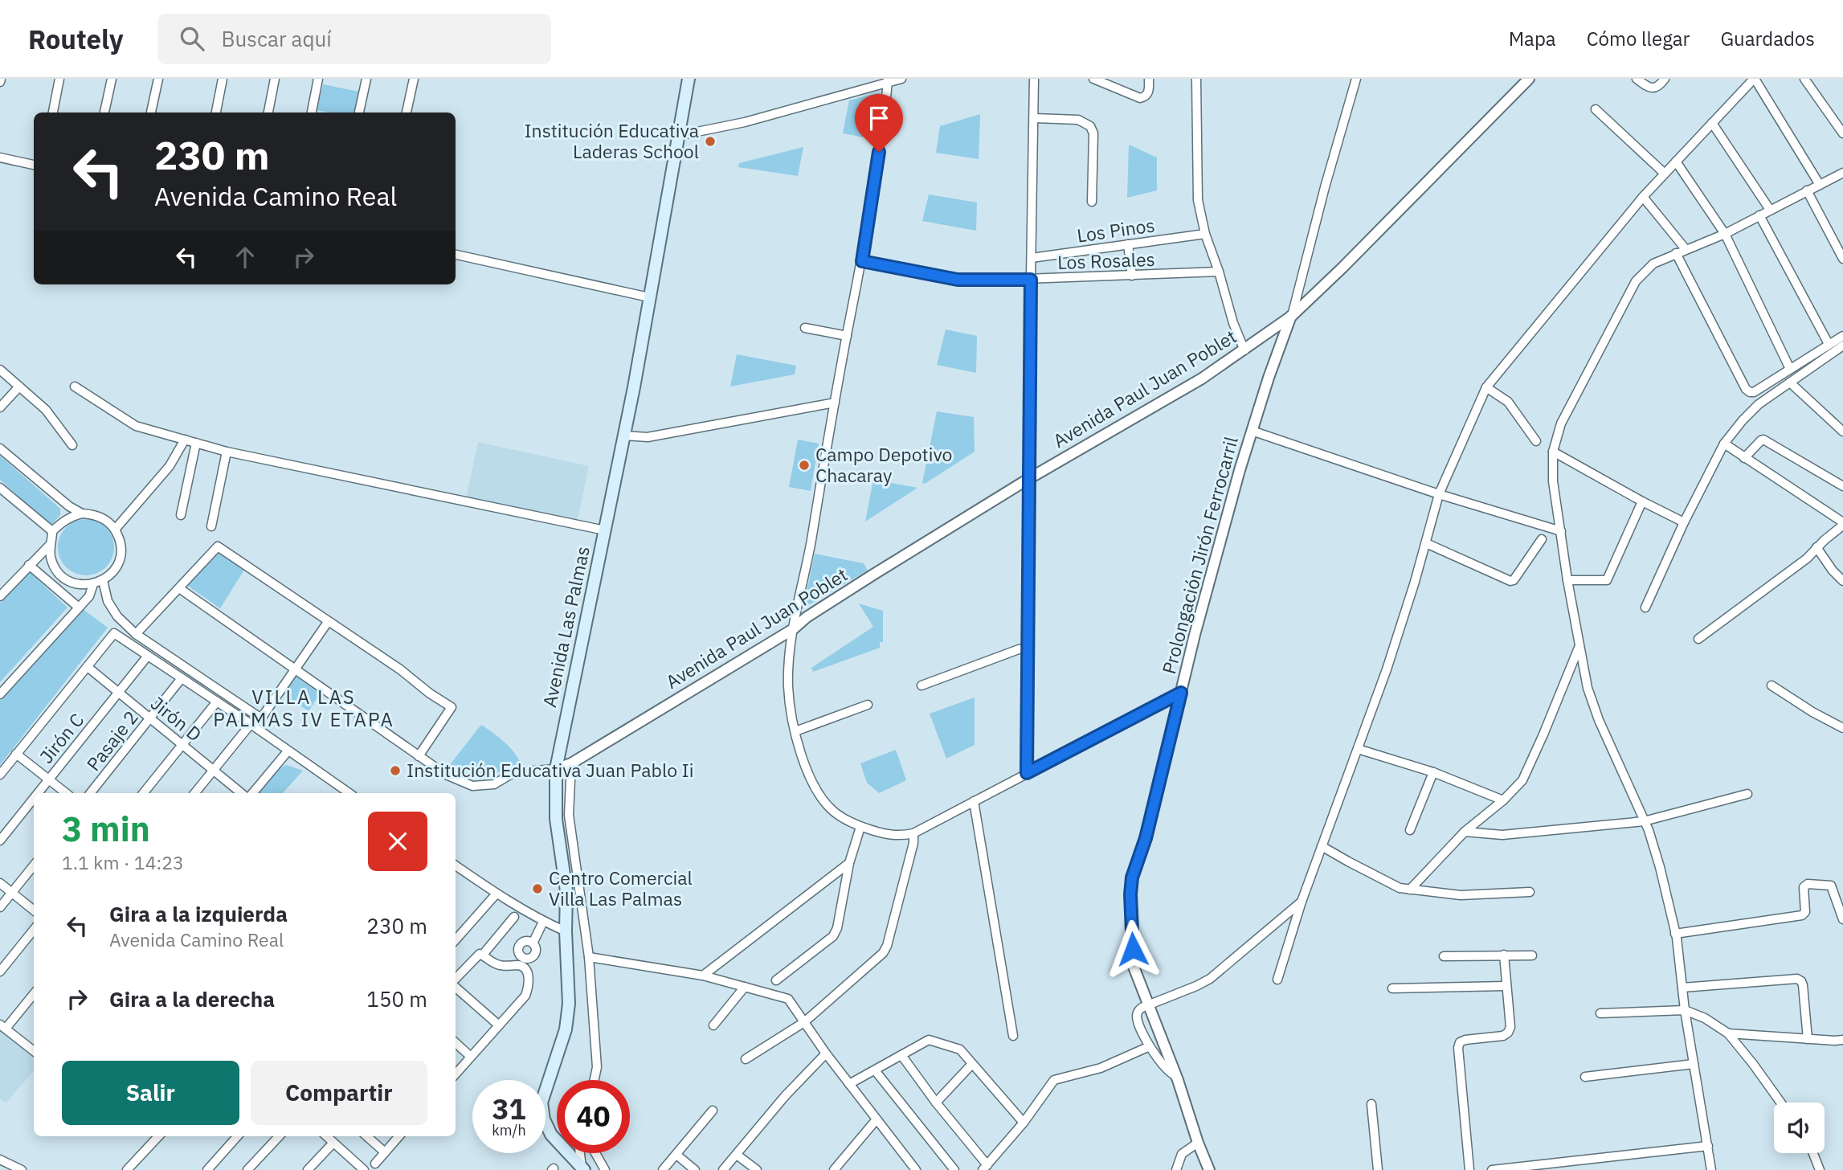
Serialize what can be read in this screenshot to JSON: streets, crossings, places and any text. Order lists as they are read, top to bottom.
{
  "streets": {
    "main road": ["Avenida Las Palmas"],
    "street": [
      "Los Pinos",
      "Los Rosales",
      "Avenida Paul Juan Poblet",
      "Prolongación Jirón Ferrocarril",
      "Jirón D",
      "Jirón C",
      "Pasaje 2"
    ]
  },
  "crossings": [
    ["Avenida Paul Juan Poblet", "Prolongación Jirón Ferrocarril"],
    ["Avenida Paul Juan Poblet", "Avenida Las Palmas"],
    ["Jirón D", "Jirón C"],
    ["Jirón D", "Pasaje 2"]
  ],
  "districts": ["VILLA LAS PALMAS IV ETAPA"],
  "places": [
    "Institución Educativa Laderas School",
    "Campo Depotivo Chacaray",
    "Institución Educativa Juan Pablo Ii",
    "Centro Comercial Villa Las Palmas"
  ],
  "page": {
    "header": "Routely",
    "search": "Buscar aquí",
    "nav": ["Mapa", "Cómo llegar", "Guardados"],
    "turn": ["230 m", "Avenida Camino Real"],
    "heading": ["3 min", "1.1 km · 14:23"],
    "list": [
      {
        "name": "Gira a la izquierda",
        "note": "Avenida Camino Real",
        "value": "230 m"
      },
      {
        "name": "Gira a la derecha",
        "value": "150 m"
      }
    ],
    "buttons": ["Salir", "Compartir"],
    "speed": "31 km/h",
    "limit": "40"
  }
}
